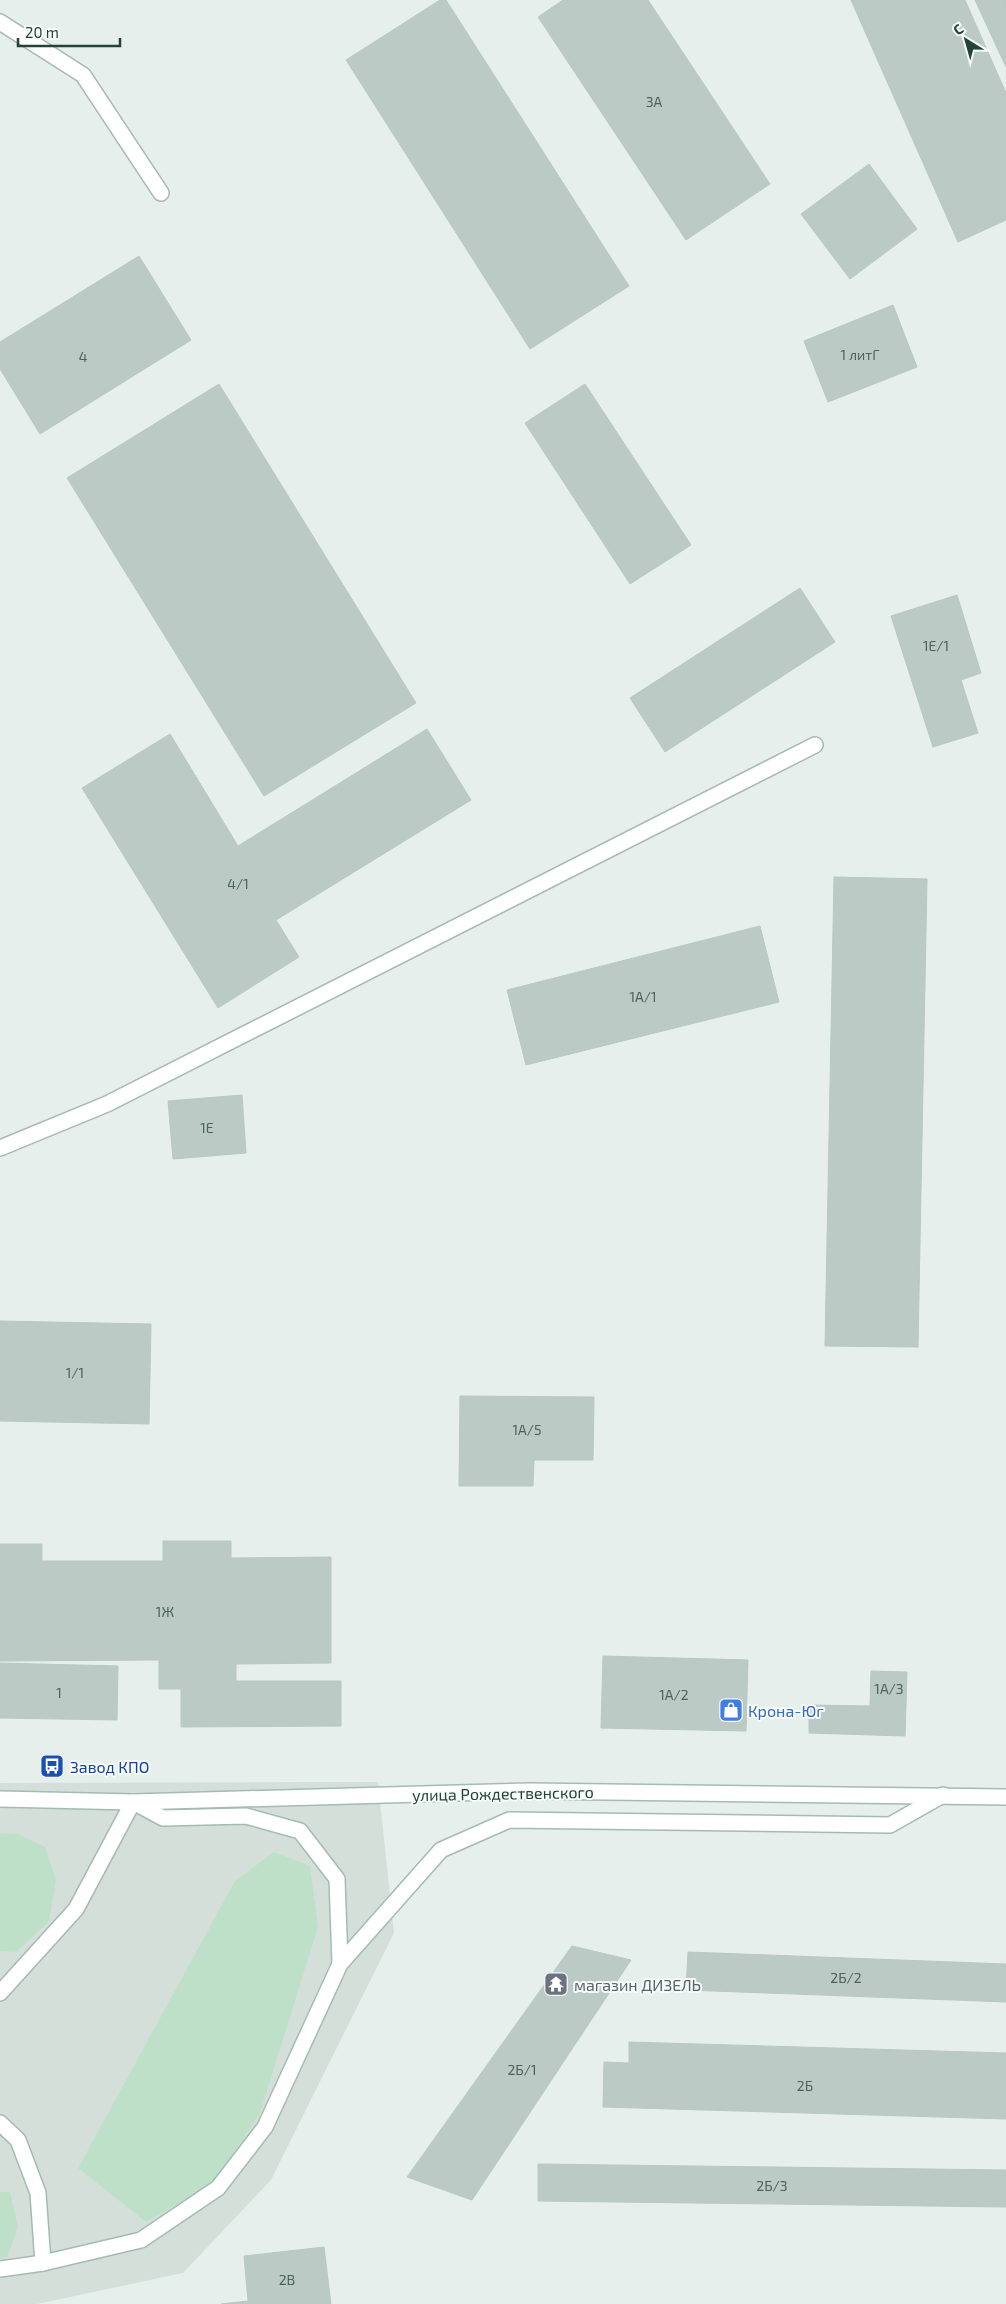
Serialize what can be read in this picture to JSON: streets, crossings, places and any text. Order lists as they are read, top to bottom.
{
  "streets": {
    "main road": ["улица Рождественского"]
  },
  "places": {
    "shop": ["Крона-Юг"],
    "bus stop": ["Завод КПО"],
    "temple": ["магазин ДИЗЕЛЬ"]
  },
  "house_numbers": [
    "3А",
    "1 литГ",
    "4",
    "1Е/1",
    "4/1",
    "1А/1",
    "1Е",
    "1/1",
    "1А/5",
    "1Ж",
    "1А/3",
    "1",
    "1А/2",
    "2Б/2",
    "2Б/1",
    "2Б",
    "2Б/3",
    "2В"
  ],
  "scale_bar": "20 m",
  "north": "top left"
}
